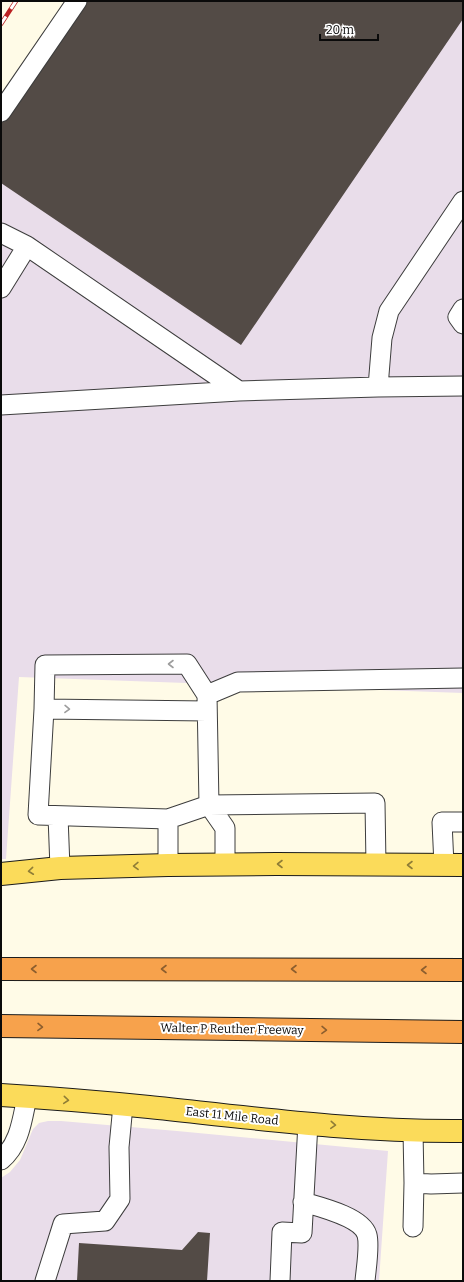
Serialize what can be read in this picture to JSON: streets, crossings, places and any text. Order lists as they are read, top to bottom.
{
  "streets": {
    "highway": ["Walter P Reuther Freeway"],
    "main road": ["East 11 Mile Road"]
  },
  "one_way": ["East 11 Mile Road"],
  "scale_bar": "20 m"
}
